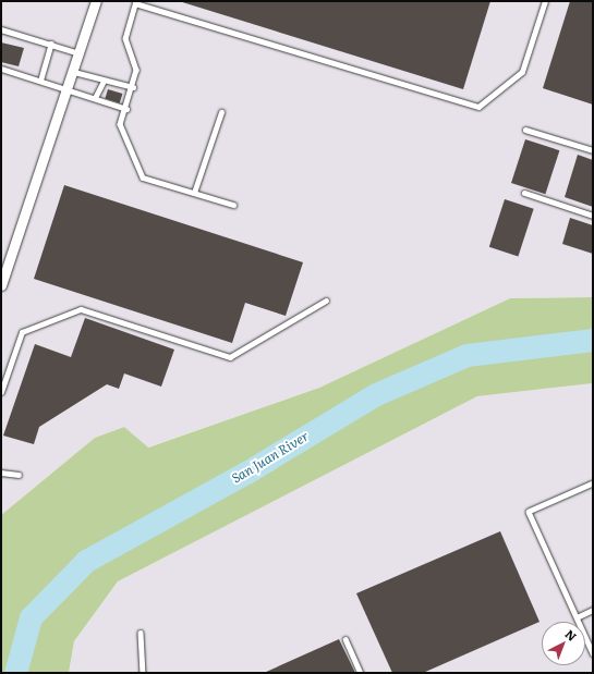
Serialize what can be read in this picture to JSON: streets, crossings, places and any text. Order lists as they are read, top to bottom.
{
  "water": ["San Juan River"],
  "north": "top right"
}
